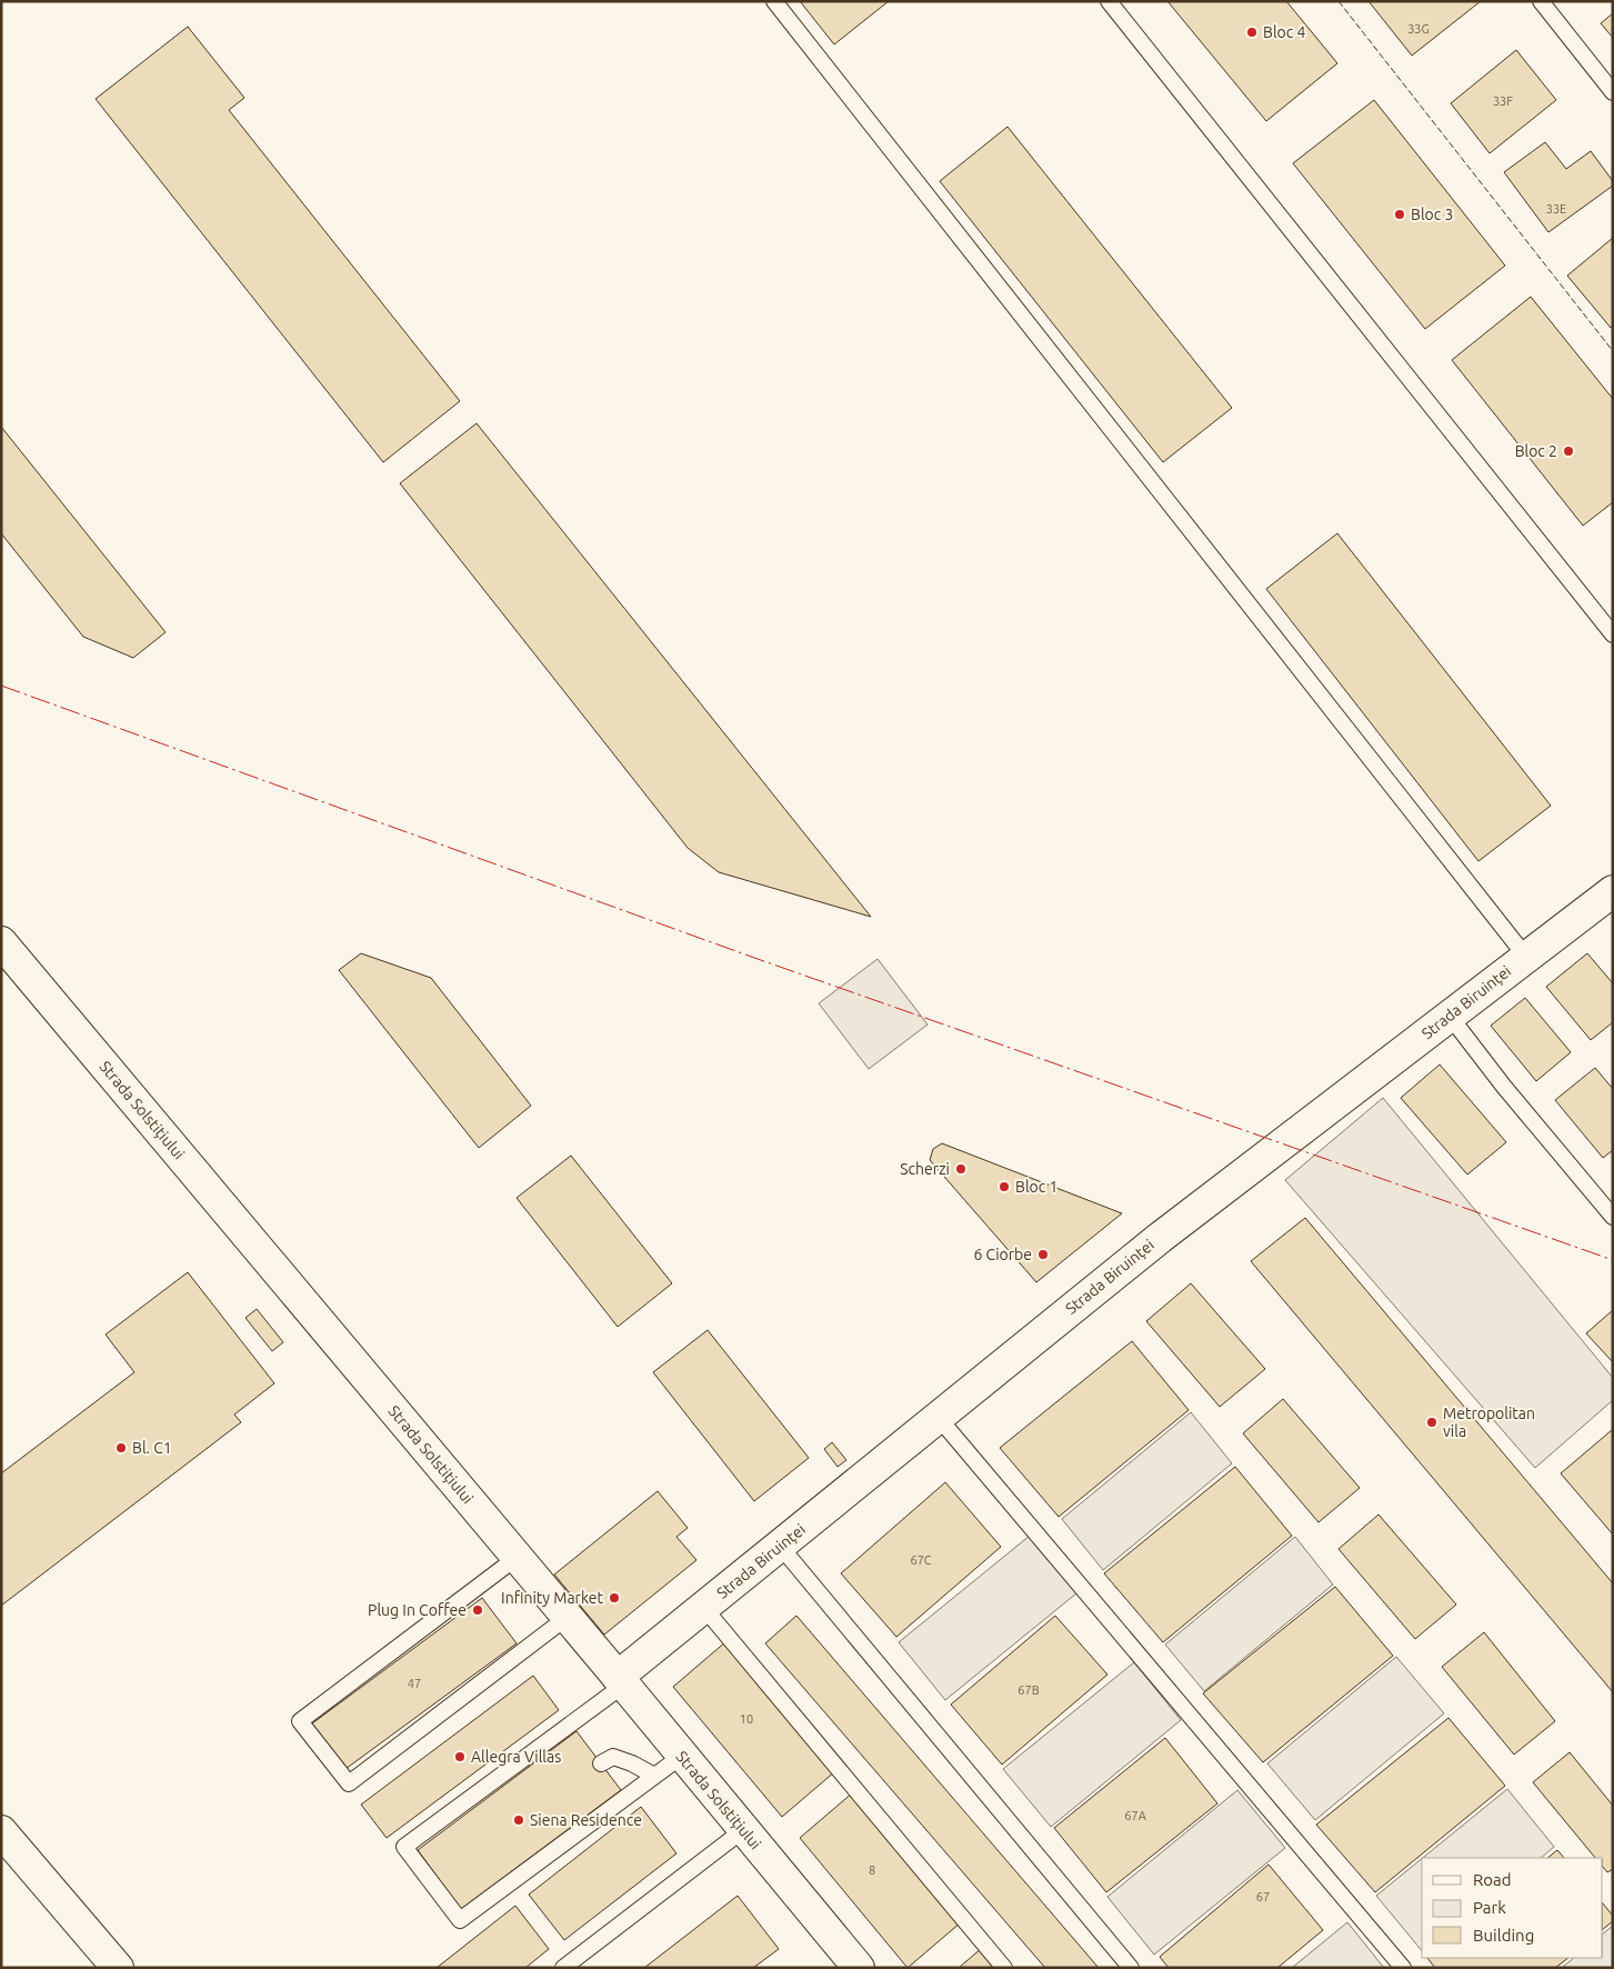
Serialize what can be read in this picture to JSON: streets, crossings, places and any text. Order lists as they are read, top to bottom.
{
  "streets": {
    "street": ["Strada Biruinței", "Strada Solstițiului"]
  },
  "crossings": [
    ["Strada Biruinței", "Strada Solstițiului"]
  ],
  "places": [
    "Bloc 4",
    "Bloc 3",
    "Bloc 2",
    "Scherzi",
    "Bloc 1",
    "6 Ciorbe",
    "Metropolitan vila",
    "Bl. C1",
    "Infinity Market",
    "Plug In Coffee",
    "Allegra Villas",
    "Siena Residence"
  ],
  "house_numbers": [
    "33G",
    "33F",
    "33E",
    "67C",
    "47",
    "67B",
    "10",
    "67A",
    "8",
    "67"
  ],
  "legend": ["Road", "Park", "Building"]
}
